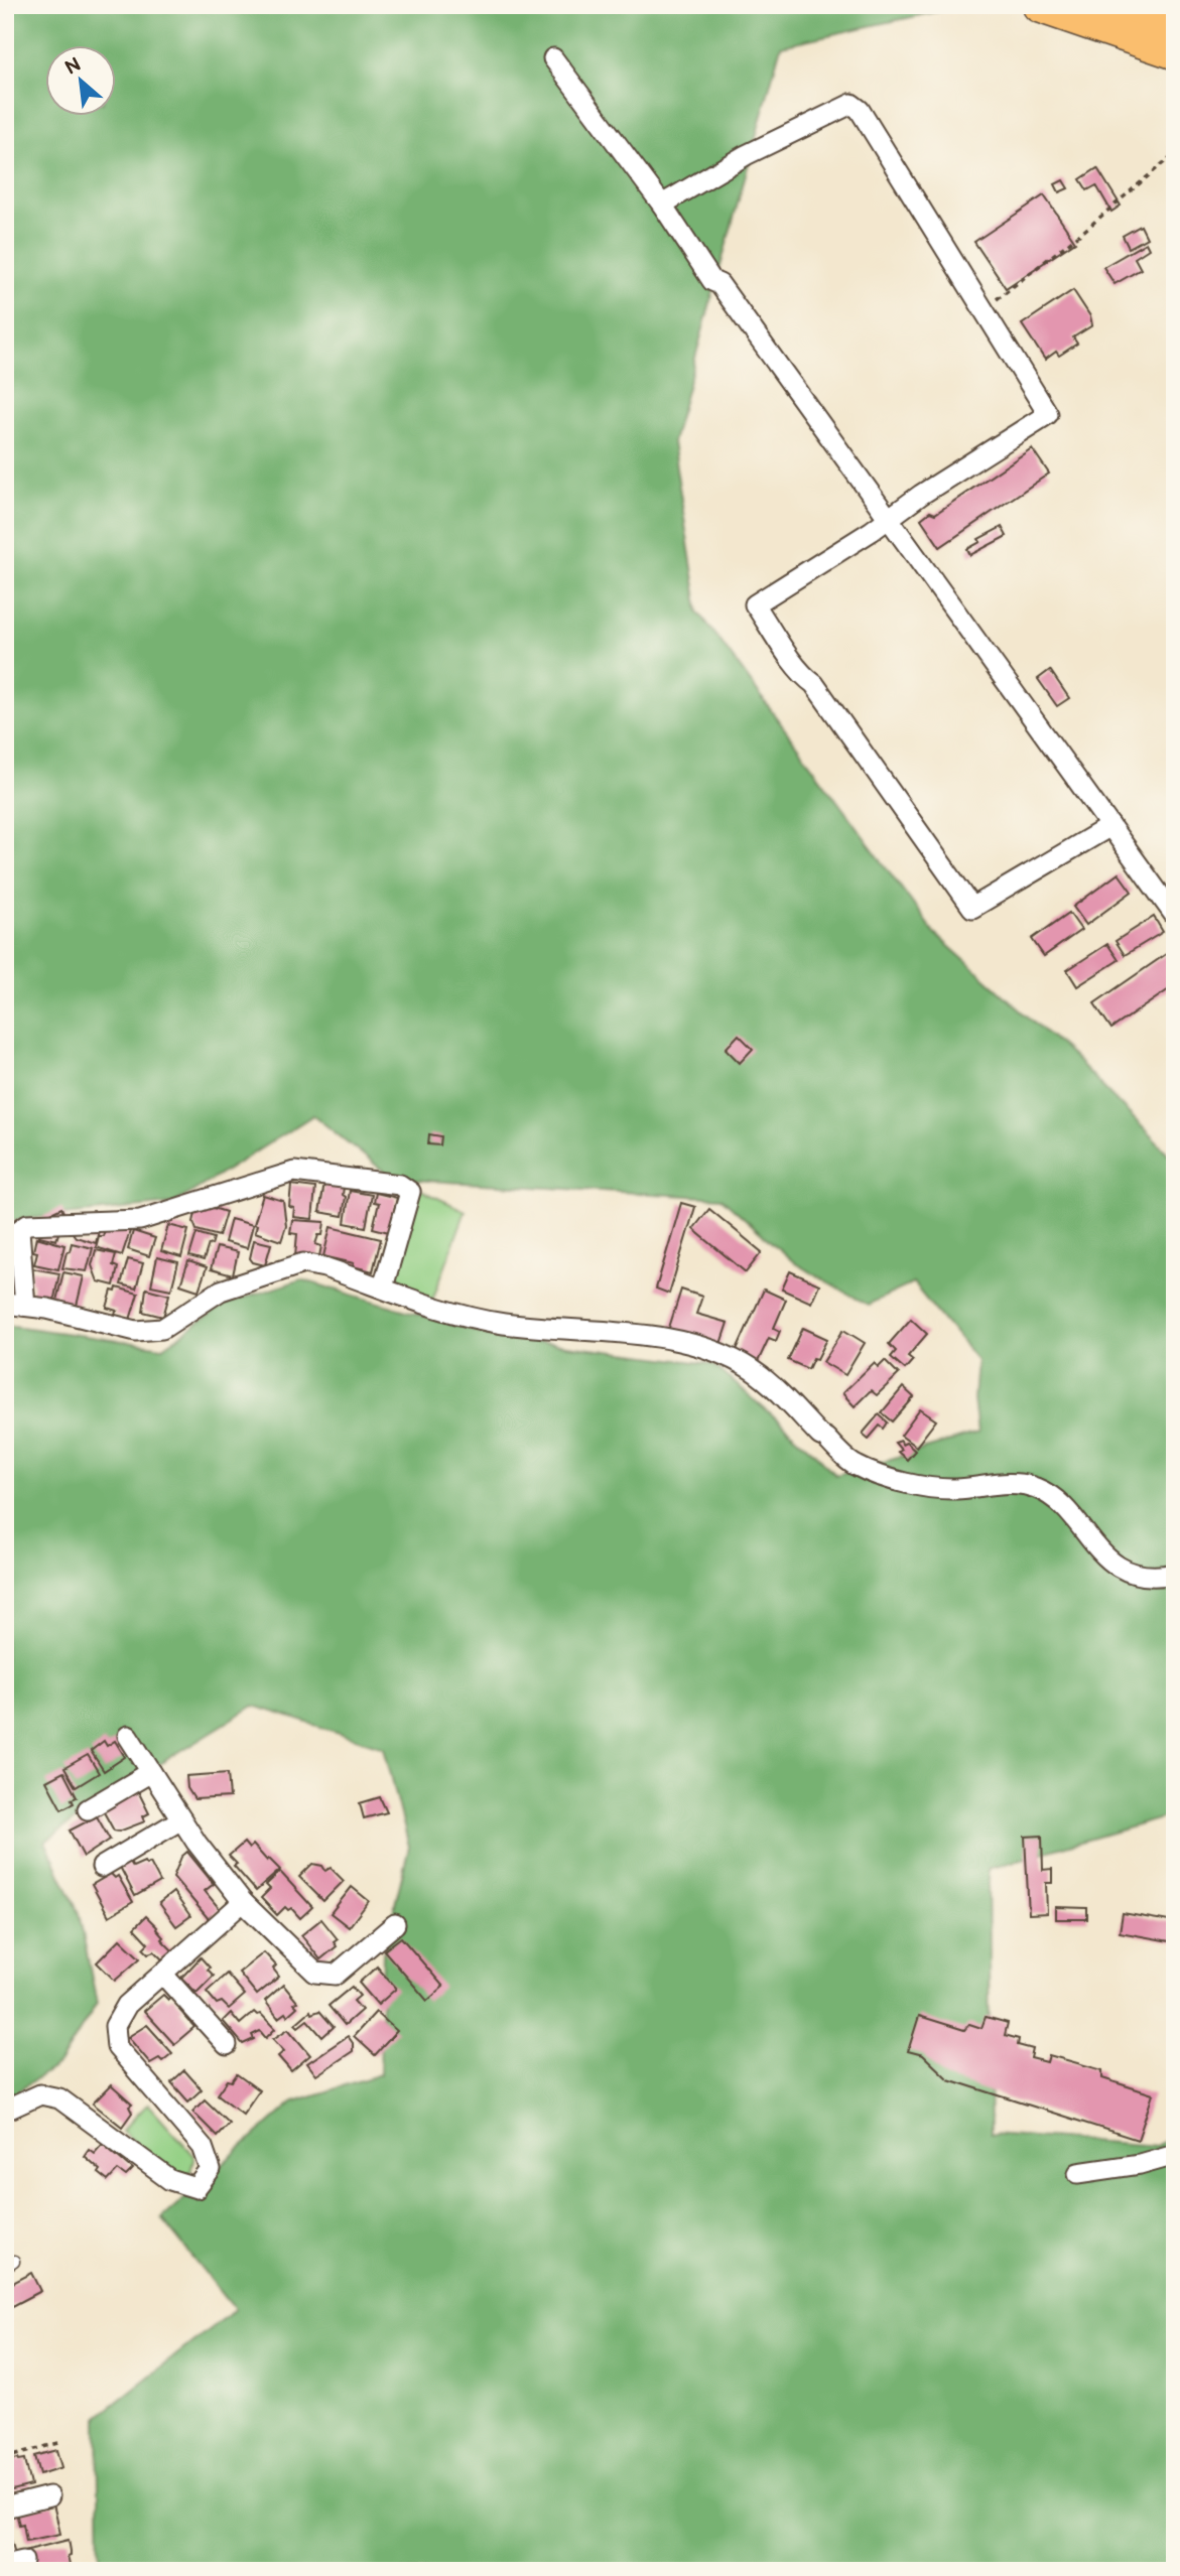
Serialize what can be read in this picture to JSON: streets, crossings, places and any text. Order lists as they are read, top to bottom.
{
  "north": "top left"
}
